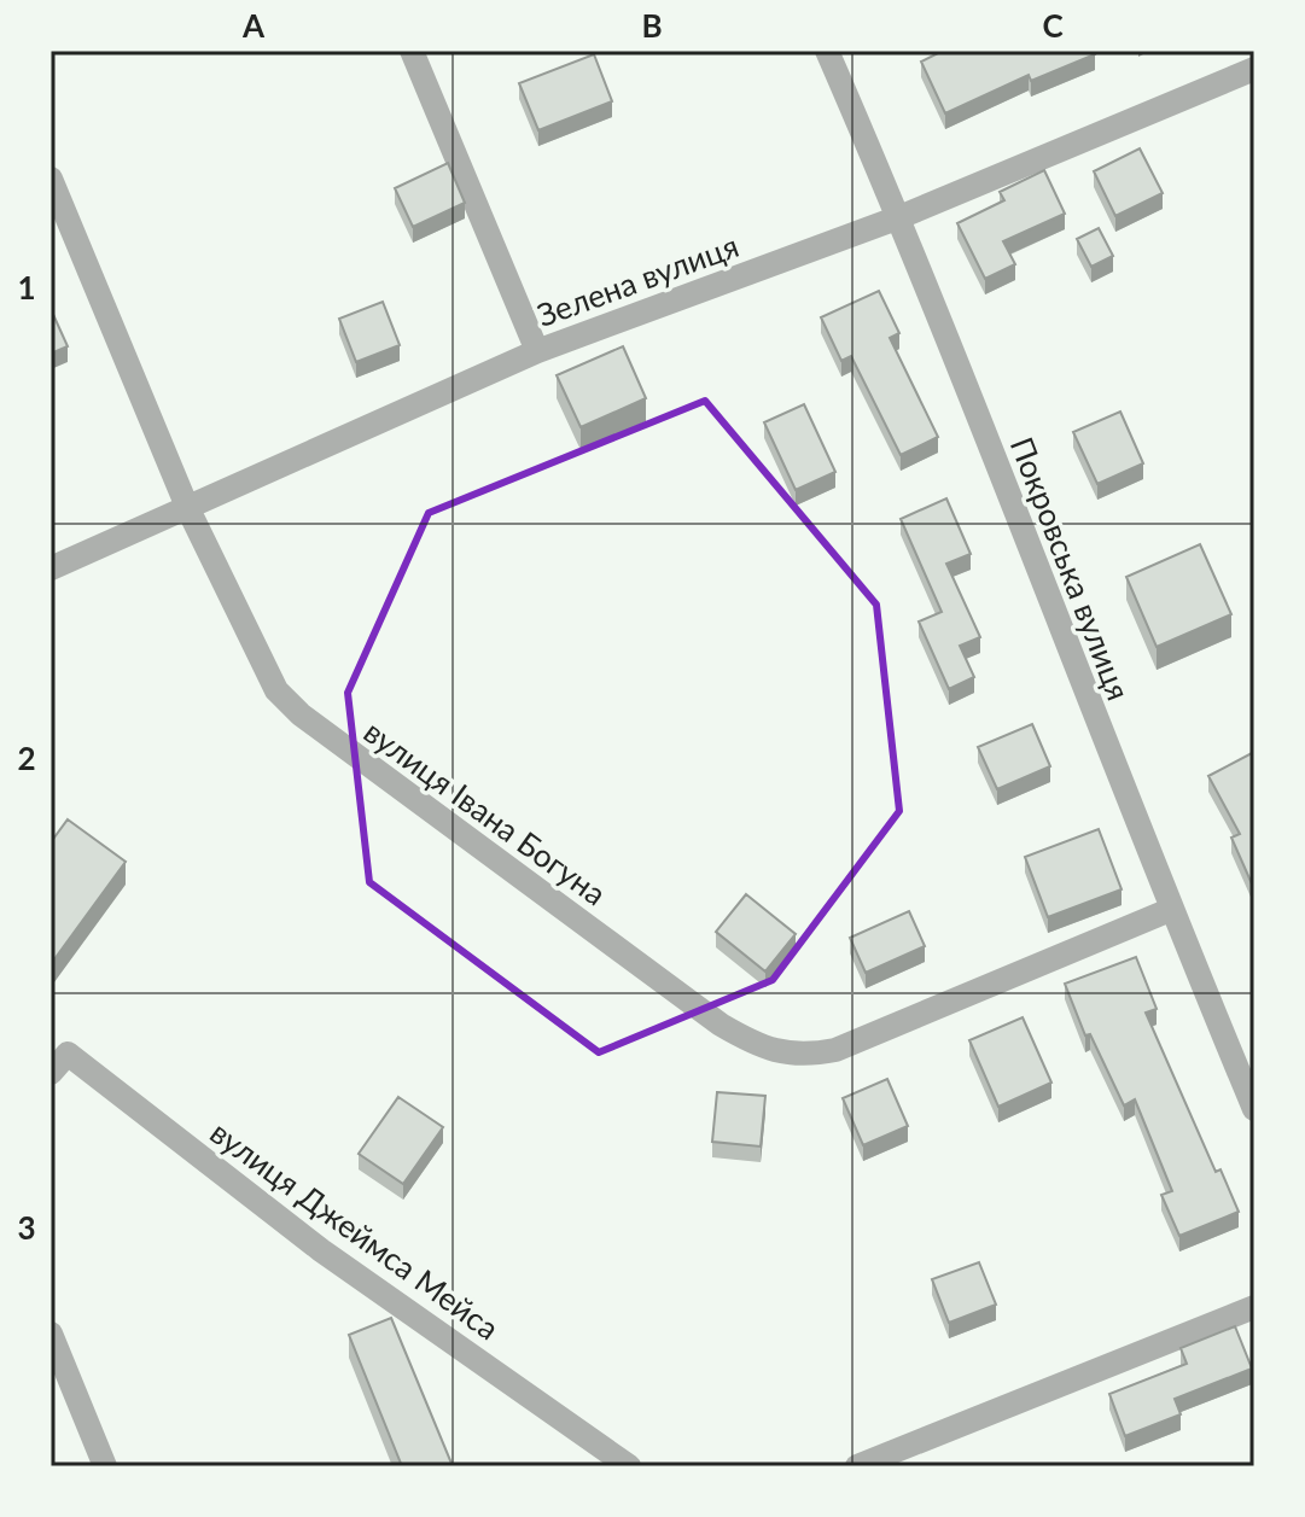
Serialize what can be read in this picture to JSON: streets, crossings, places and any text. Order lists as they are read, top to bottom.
{
  "streets": {
    "street": [
      "Зелена вулиця",
      "Покровська вулиця",
      "вулиця Івана Богуна",
      "вулиця Джеймса Мейса"
    ]
  },
  "crossings": [
    ["Зелена вулиця", "Покровська вулиця"],
    ["Зелена вулиця", "вулиця Івана Богуна"],
    ["Покровська вулиця", "вулиця Івана Богуна"]
  ],
  "grid": {
    "columns": ["A", "B", "C"],
    "rows": ["1", "2", "3"]
  }
}
